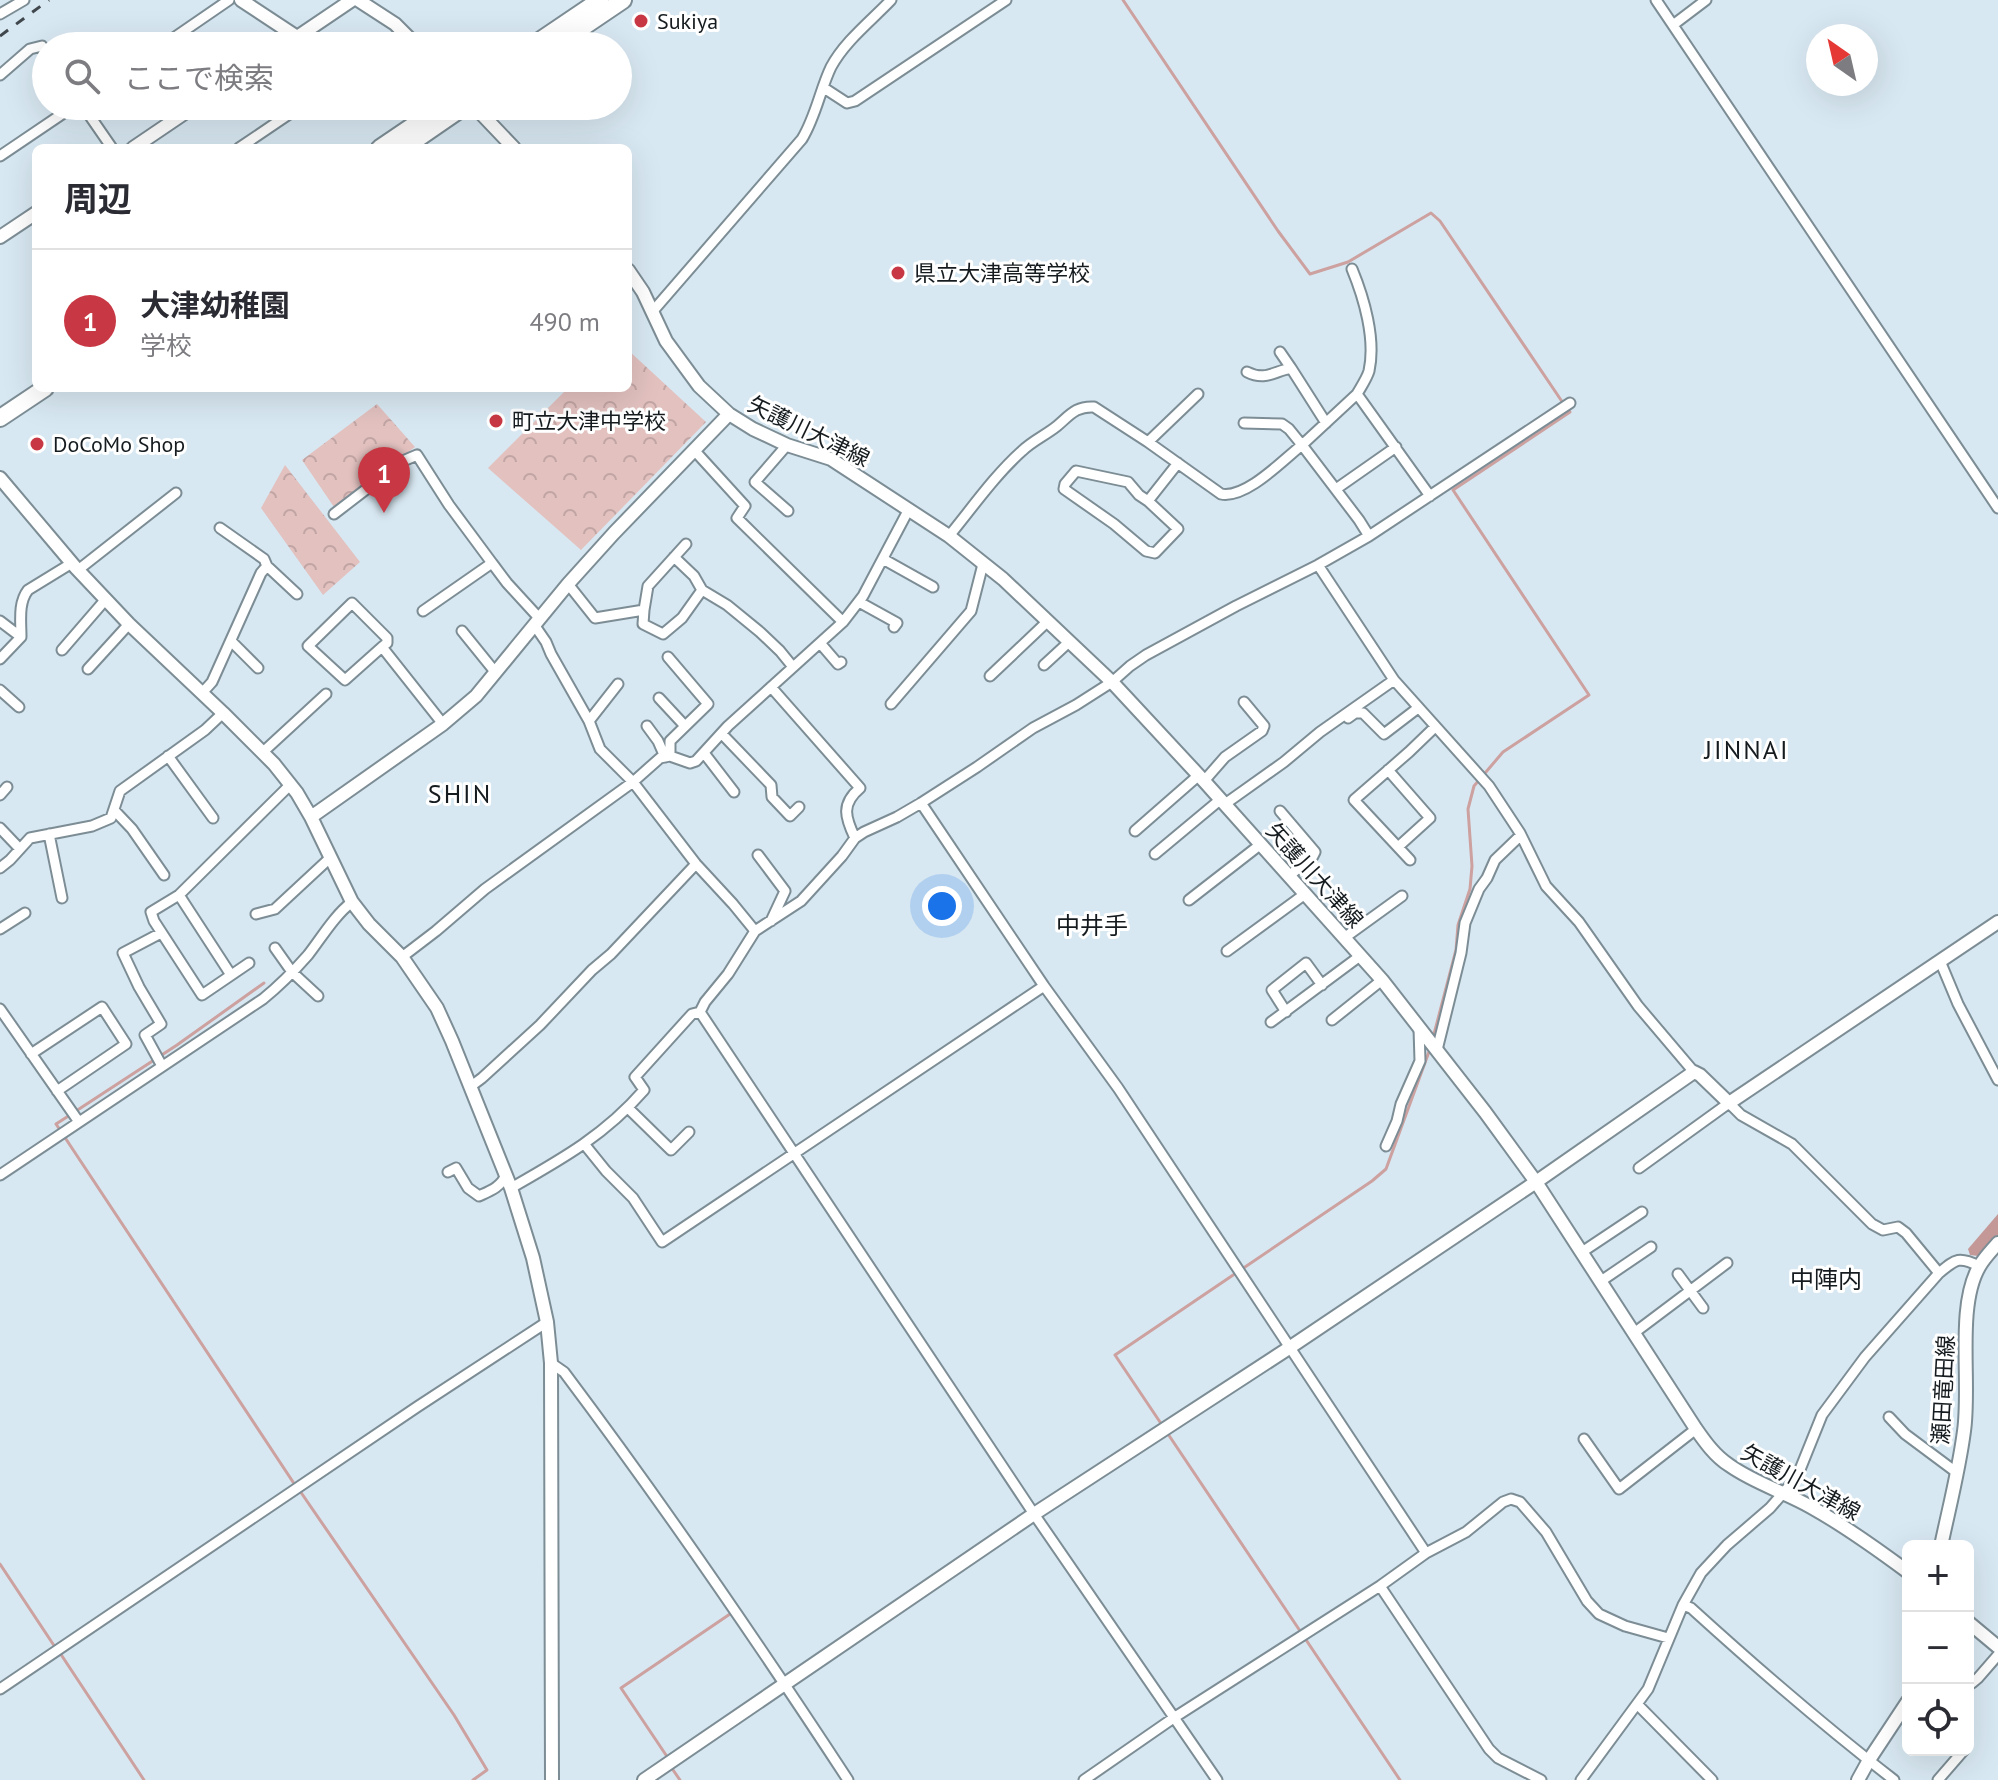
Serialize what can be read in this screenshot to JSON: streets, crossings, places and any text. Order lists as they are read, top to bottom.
{
  "streets": {
    "street": ["矢護川大津線", "瀬田竜田線"]
  },
  "districts": [
    "JINNAI",
    "SHIN",
    "中井手",
    "中陣内"
  ],
  "places": [
    "Sukiya",
    "県立大津高等学校",
    "町立大津中学校",
    "DoCoMo Shop"
  ],
  "north": "top left",
  "page": {
    "search": "ここで検索",
    "heading": "周辺",
    "list": [
      {
        "mark": "1",
        "name": "大津幼稚園",
        "note": "学校",
        "value": "490 m"
      }
    ],
    "pins": "1",
    "map_buttons": ["+", "−"]
  }
}
